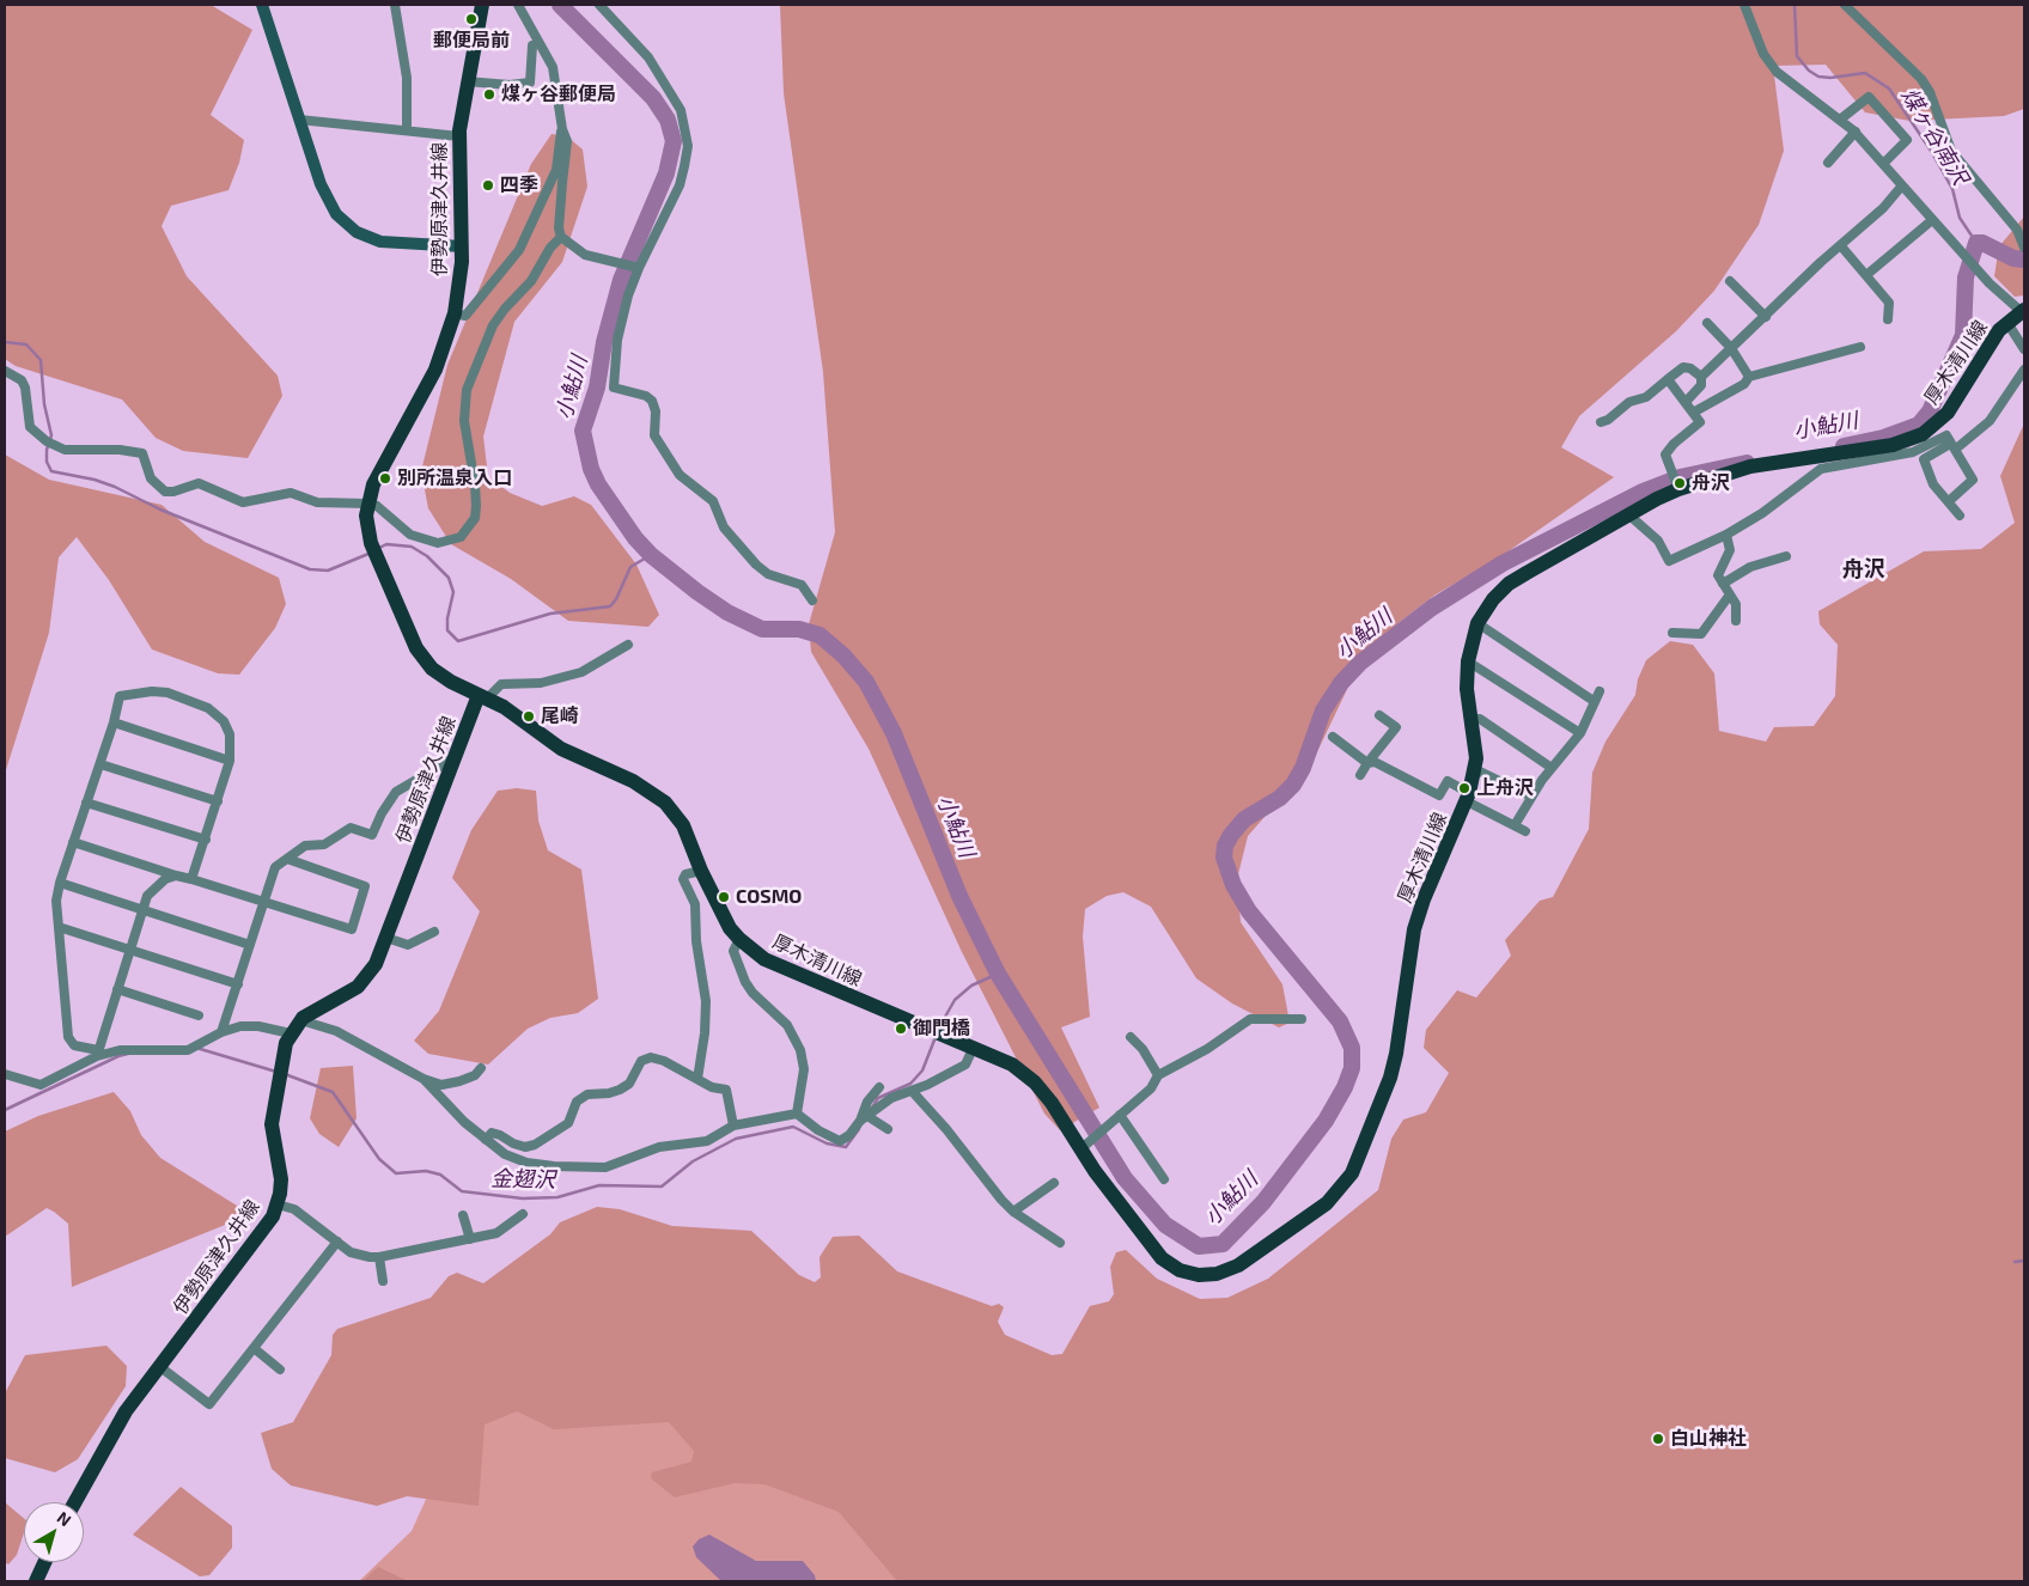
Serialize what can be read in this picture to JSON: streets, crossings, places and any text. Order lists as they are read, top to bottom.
{
  "streets": {
    "main road": ["伊勢原津久井線", "厚木清川線"]
  },
  "crossings": [
    ["伊勢原津久井線", "厚木清川線"]
  ],
  "districts": ["舟沢"],
  "water": ["煤ヶ谷南沢", "小鮎川", "金翅沢"],
  "places": [
    "郵便局前",
    "煤ヶ谷郵便局",
    "四季",
    "別所温泉入口",
    "舟沢",
    "尾崎",
    "上舟沢",
    "COSMO",
    "御門橋",
    "白山神社"
  ],
  "north": "top right"
}
